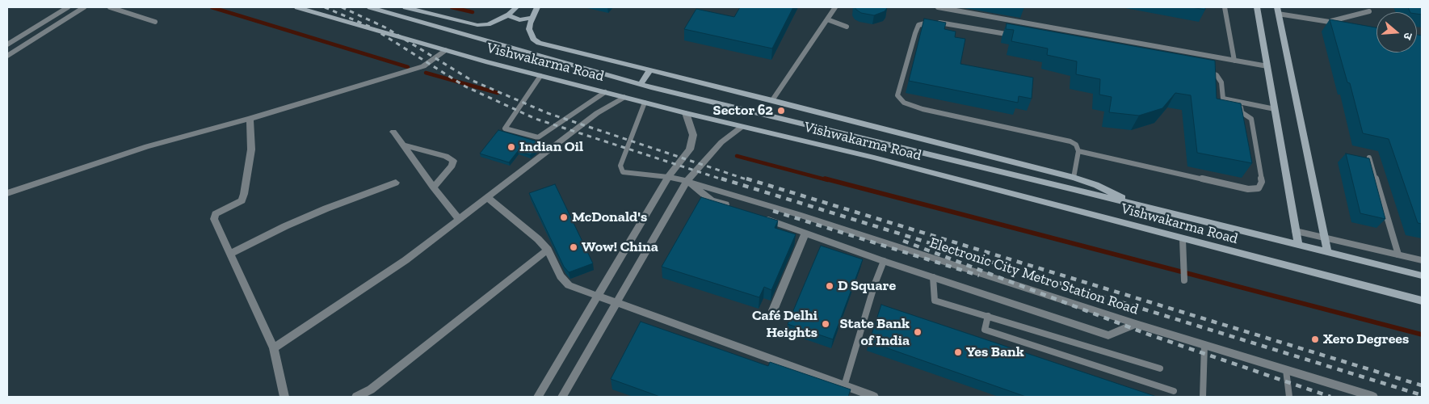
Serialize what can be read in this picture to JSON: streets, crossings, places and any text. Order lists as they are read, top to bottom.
{
  "streets": {
    "main road": ["Vishwakarma Road"],
    "street": ["Electronic City Metro Station Road"]
  },
  "places": [
    "Sector 62",
    "Indian Oil",
    "McDonald's",
    "Wow! China",
    "D Square",
    "Café Delhi Heights",
    "State Bank of India",
    "Xero Degrees",
    "Yes Bank"
  ],
  "north": "right"
}
